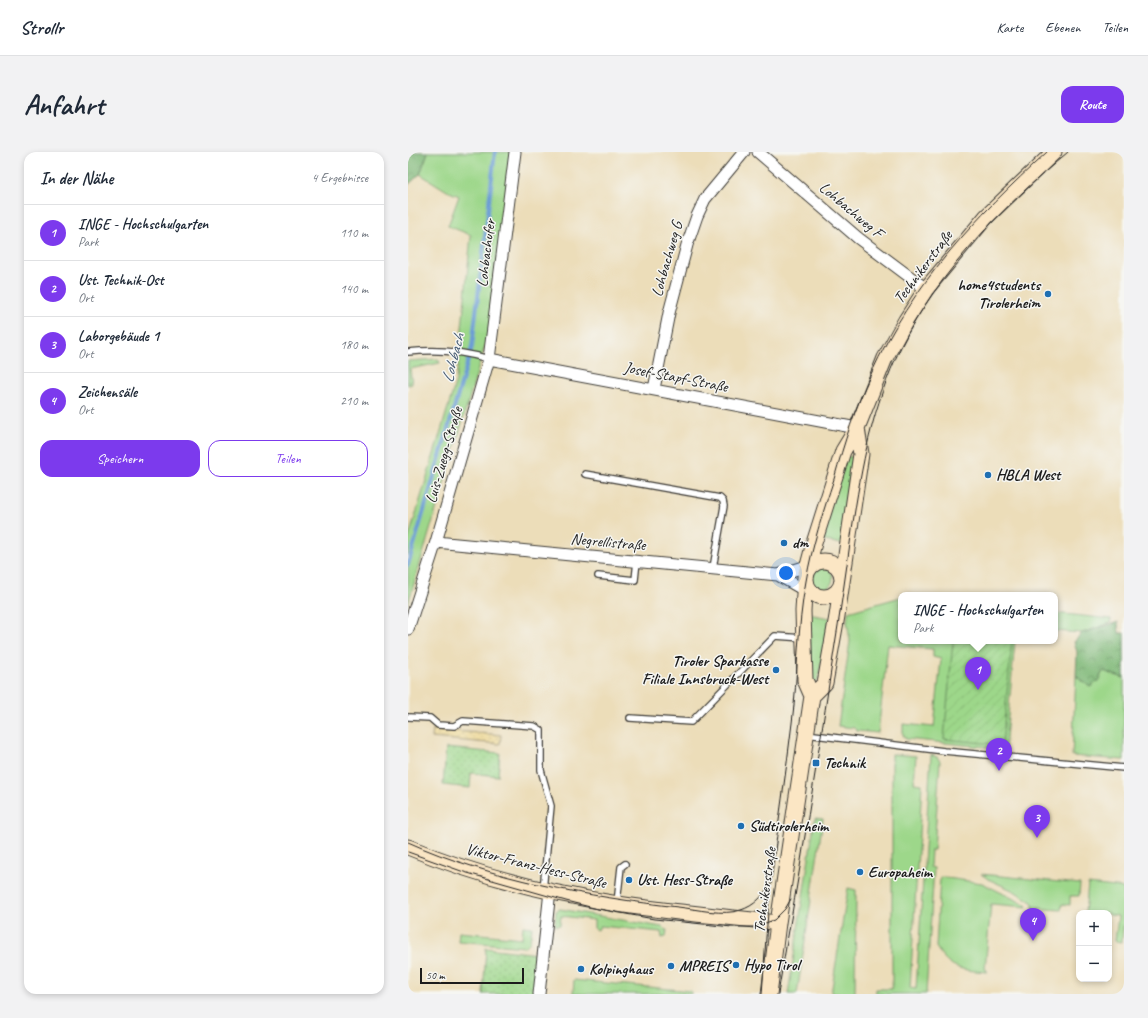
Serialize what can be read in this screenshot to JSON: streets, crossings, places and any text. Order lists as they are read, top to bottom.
{
  "streets": {
    "street": [
      "Lohbachweg F",
      "Lohbachufer",
      "Lohbachweg G",
      "Technikerstraße",
      "Josef-Stapf-Straße",
      "Luis-Zuegg-Straße",
      "Negrellistraße",
      "Viktor-Franz-Hess-Straße"
    ]
  },
  "crossings": [
    ["Lohbachweg F", "Technikerstraße"],
    ["Lohbachufer", "Josef-Stapf-Straße"],
    ["Lohbachufer", "Luis-Zuegg-Straße"],
    ["Lohbachweg G", "Josef-Stapf-Straße"],
    ["Technikerstraße", "Josef-Stapf-Straße"],
    ["Technikerstraße", "Negrellistraße"],
    ["Technikerstraße", "Viktor-Franz-Hess-Straße"],
    ["Josef-Stapf-Straße", "Luis-Zuegg-Straße"],
    ["Luis-Zuegg-Straße", "Negrellistraße"]
  ],
  "water": ["Lohbach"],
  "places": {
    "other": [
      "home4students Tirolerheim",
      "HBLA West",
      "dm",
      "Tiroler Sparkasse Filiale Innsbruck-West",
      "Südtirolerheim",
      "Europaheim",
      "Ust. Hess-Straße",
      "Hypo Tirol",
      "MPREIS",
      "Kolpinghaus"
    ],
    "transit": ["Technik"]
  },
  "scale_bar": "50 m",
  "page": {
    "header": "Strollr",
    "nav": ["Karte", "Ebenen", "Teilen"],
    "buttons": [
      "Route",
      ["Speichern", "Teilen"]
    ],
    "title": "Anfahrt",
    "heading": ["In der Nähe", "4 Ergebnisse"],
    "list": [
      {
        "mark": "1",
        "name": "INGE - Hochschulgarten",
        "note": "Park",
        "value": "110 m"
      },
      {
        "mark": "2",
        "name": "Ust. Technik-Ost",
        "note": "Ort",
        "value": "140 m"
      },
      {
        "mark": "3",
        "name": "Laborgebäude 1",
        "note": "Ort",
        "value": "180 m"
      },
      {
        "mark": "4",
        "name": "Zeichensäle",
        "note": "Ort",
        "value": "210 m"
      }
    ],
    "popup": ["INGE - Hochschulgarten", "Park"],
    "pins": [
      "1",
      "2",
      "3",
      "4"
    ],
    "map_buttons": ["+", "−"],
    "scale": "50 m"
  }
}
